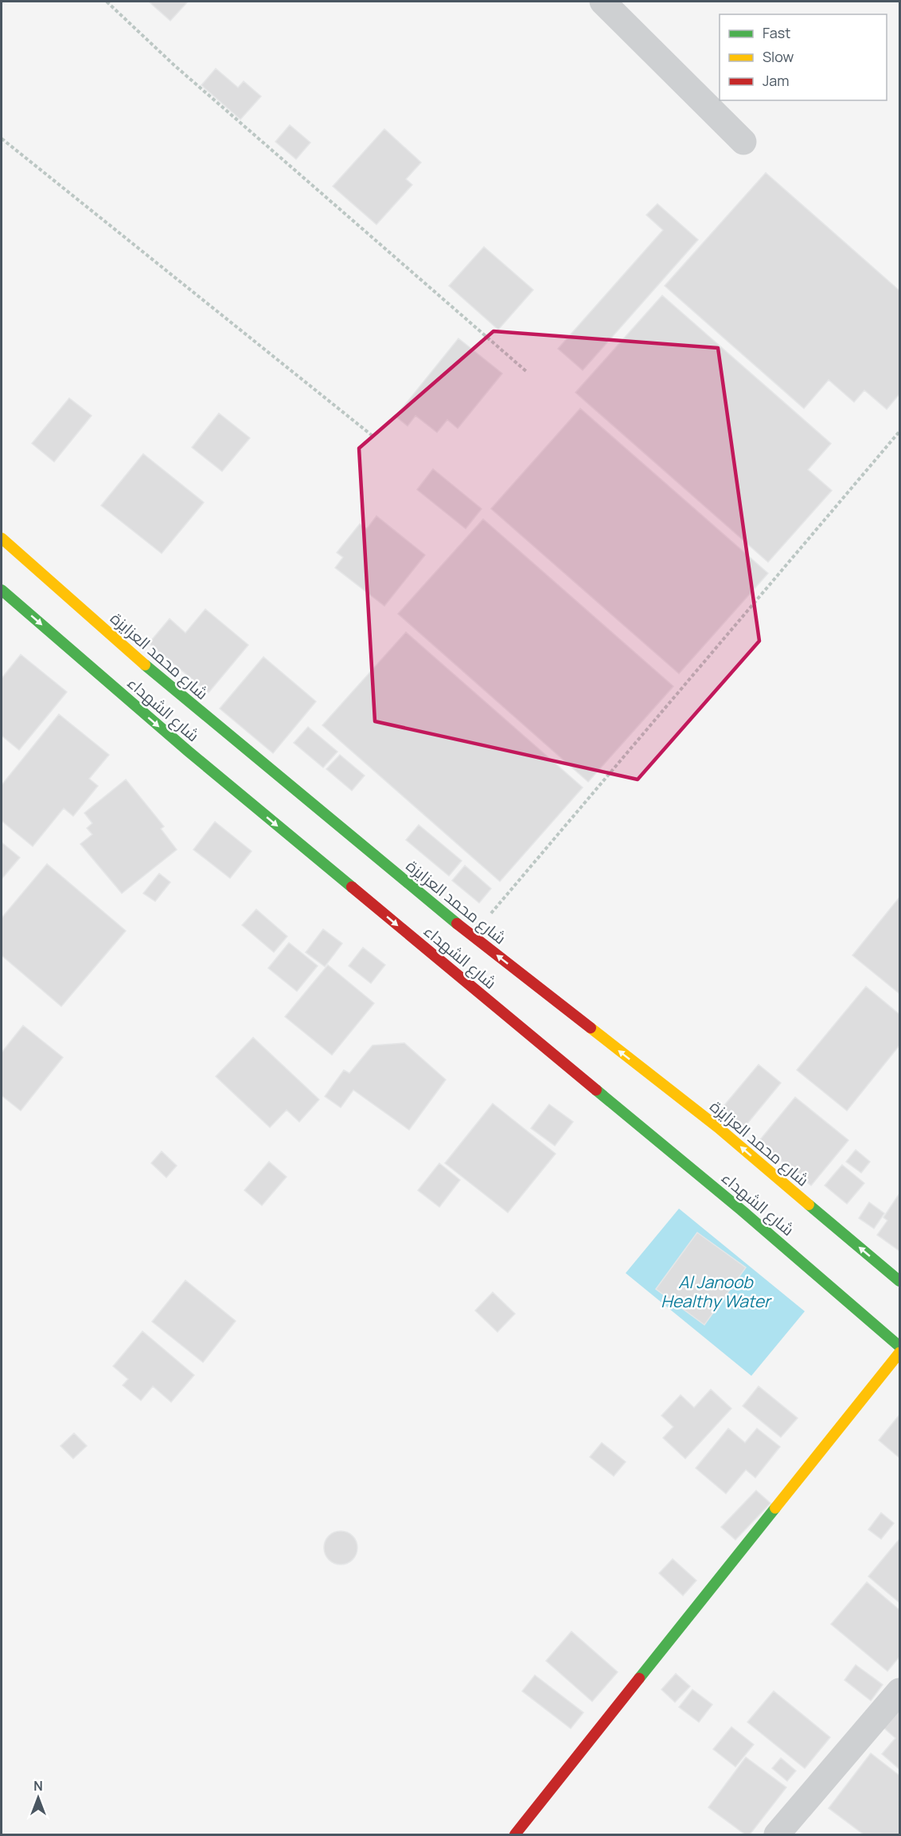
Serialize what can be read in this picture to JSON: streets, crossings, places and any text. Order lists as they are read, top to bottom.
{
  "streets": {
    "main road": ["شارع محمد العزايزة", "شارع الشهداء"]
  },
  "one_way": ["شارع محمد العزايزة", "شارع الشهداء"],
  "water": ["Al Janoob Healthy Water"],
  "legend": ["Fast", "Slow", "Jam"],
  "north": "top"
}
